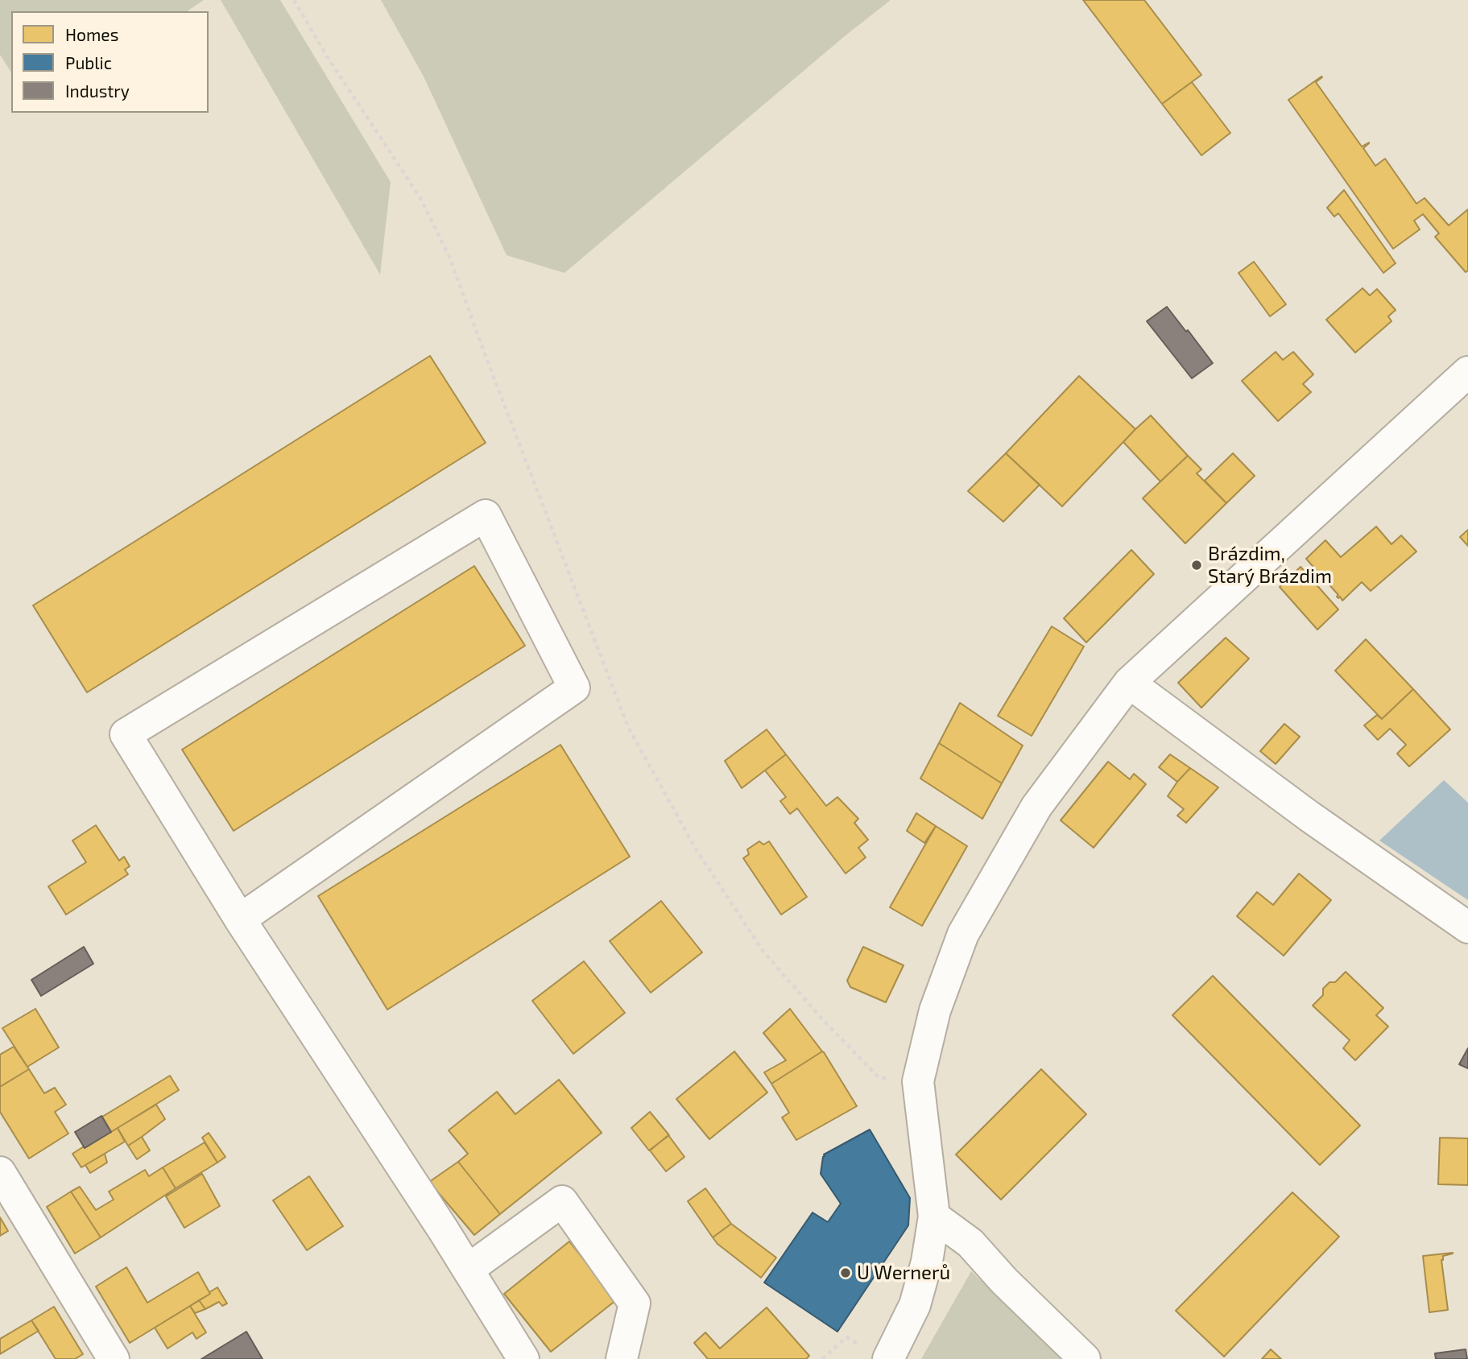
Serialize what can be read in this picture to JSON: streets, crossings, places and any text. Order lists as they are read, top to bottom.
{
  "places": ["Brázdim, Starý Brázdim", "U Wernerů"],
  "legend": ["Homes", "Public", "Industry"]
}
